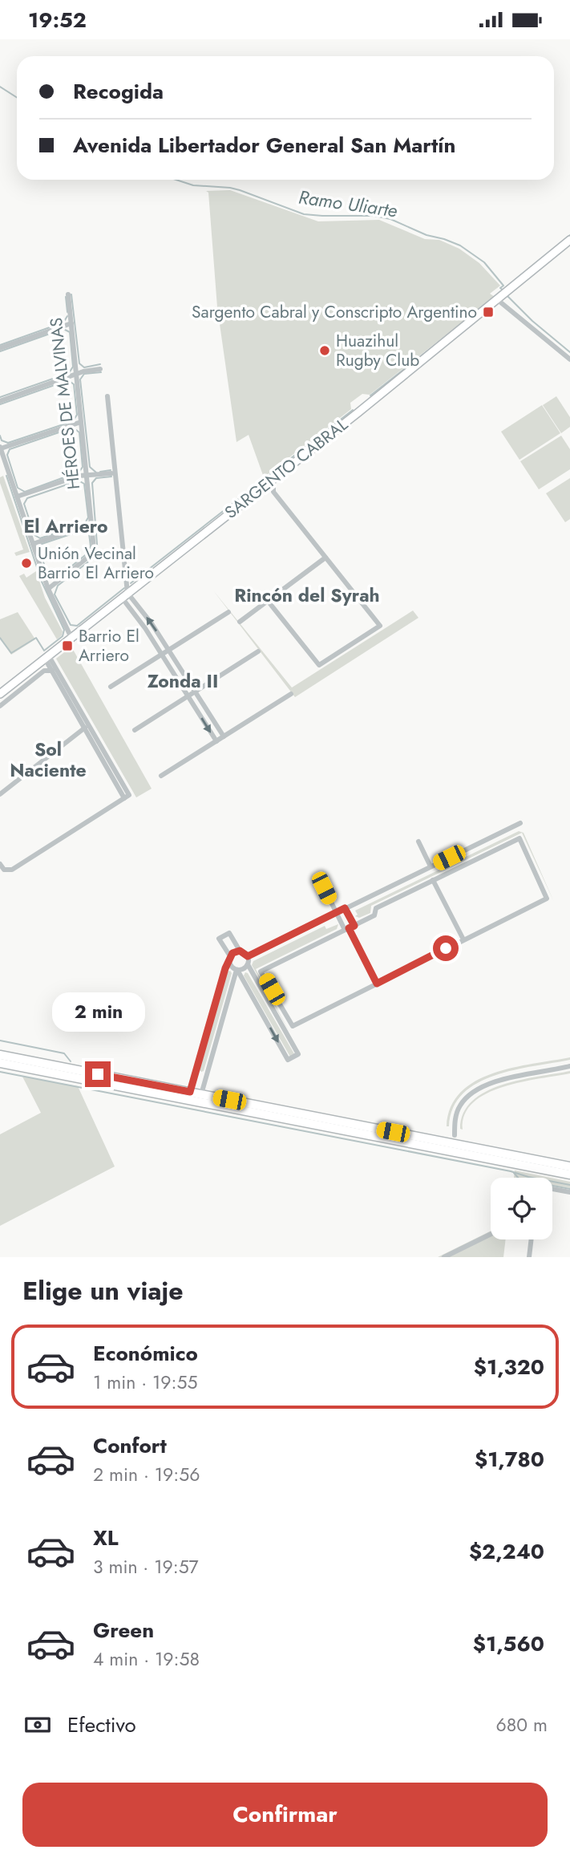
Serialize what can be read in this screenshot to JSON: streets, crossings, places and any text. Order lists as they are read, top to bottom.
{
  "streets": {
    "main road": ["SARGENTO CABRAL"],
    "street": ["HÉROES DE MALVINAS"]
  },
  "districts": [
    "El Arriero",
    "Rincón del Syrah",
    "Zonda II",
    "Sol Naciente"
  ],
  "water": ["Ramo Uliarte"],
  "places": {
    "transit": ["Sargento Cabral y Conscripto Argentino", "Barrio El Arriero"],
    "other": ["Huazihul Rugby Club", "Unión Vecinal Barrio El Arriero"]
  },
  "page": {
    "status": "19:52",
    "banner": ["Recogida", "Avenida Libertador General San Martín"],
    "bubble": "2 min",
    "heading": "Elige un viaje",
    "list": [
      {
        "name": "Económico",
        "note": "1 min · 19:55",
        "value": "$1,320"
      },
      {
        "name": "Confort",
        "note": "2 min · 19:56",
        "value": "$1,780"
      },
      {
        "name": "XL",
        "note": "3 min · 19:57",
        "value": "$2,240"
      },
      {
        "name": "Green",
        "note": "4 min · 19:58",
        "value": "$1,560"
      }
    ],
    "pay": ["Efectivo", "680 m"],
    "buttons": "Confirmar"
  }
}
